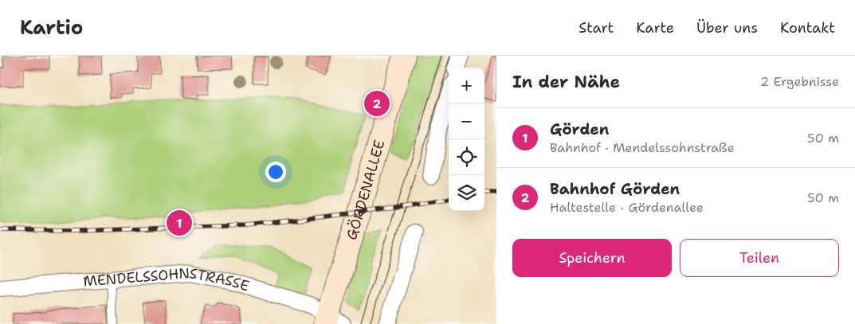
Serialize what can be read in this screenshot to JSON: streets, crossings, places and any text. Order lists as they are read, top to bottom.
{
  "streets": {
    "street": ["GÖRDENALLEE", "MENDELSSOHNSTRASSE"]
  },
  "crossings": [
    ["GÖRDENALLEE", "MENDELSSOHNSTRASSE"]
  ],
  "page": {
    "header": "Kartio",
    "nav": [
      "Start",
      "Karte",
      "Über uns",
      "Kontakt"
    ],
    "heading": ["In der Nähe", "2 Ergebnisse"],
    "map_buttons": ["+", "−"],
    "pins": ["2", "1"],
    "list": [
      {
        "mark": "1",
        "name": "Görden",
        "note": "Bahnhof · Mendelssohnstraße",
        "value": "50 m"
      },
      {
        "mark": "2",
        "name": "Bahnhof Görden",
        "note": "Haltestelle · Gördenallee",
        "value": "50 m"
      }
    ],
    "buttons": ["Speichern", "Teilen"]
  }
}
